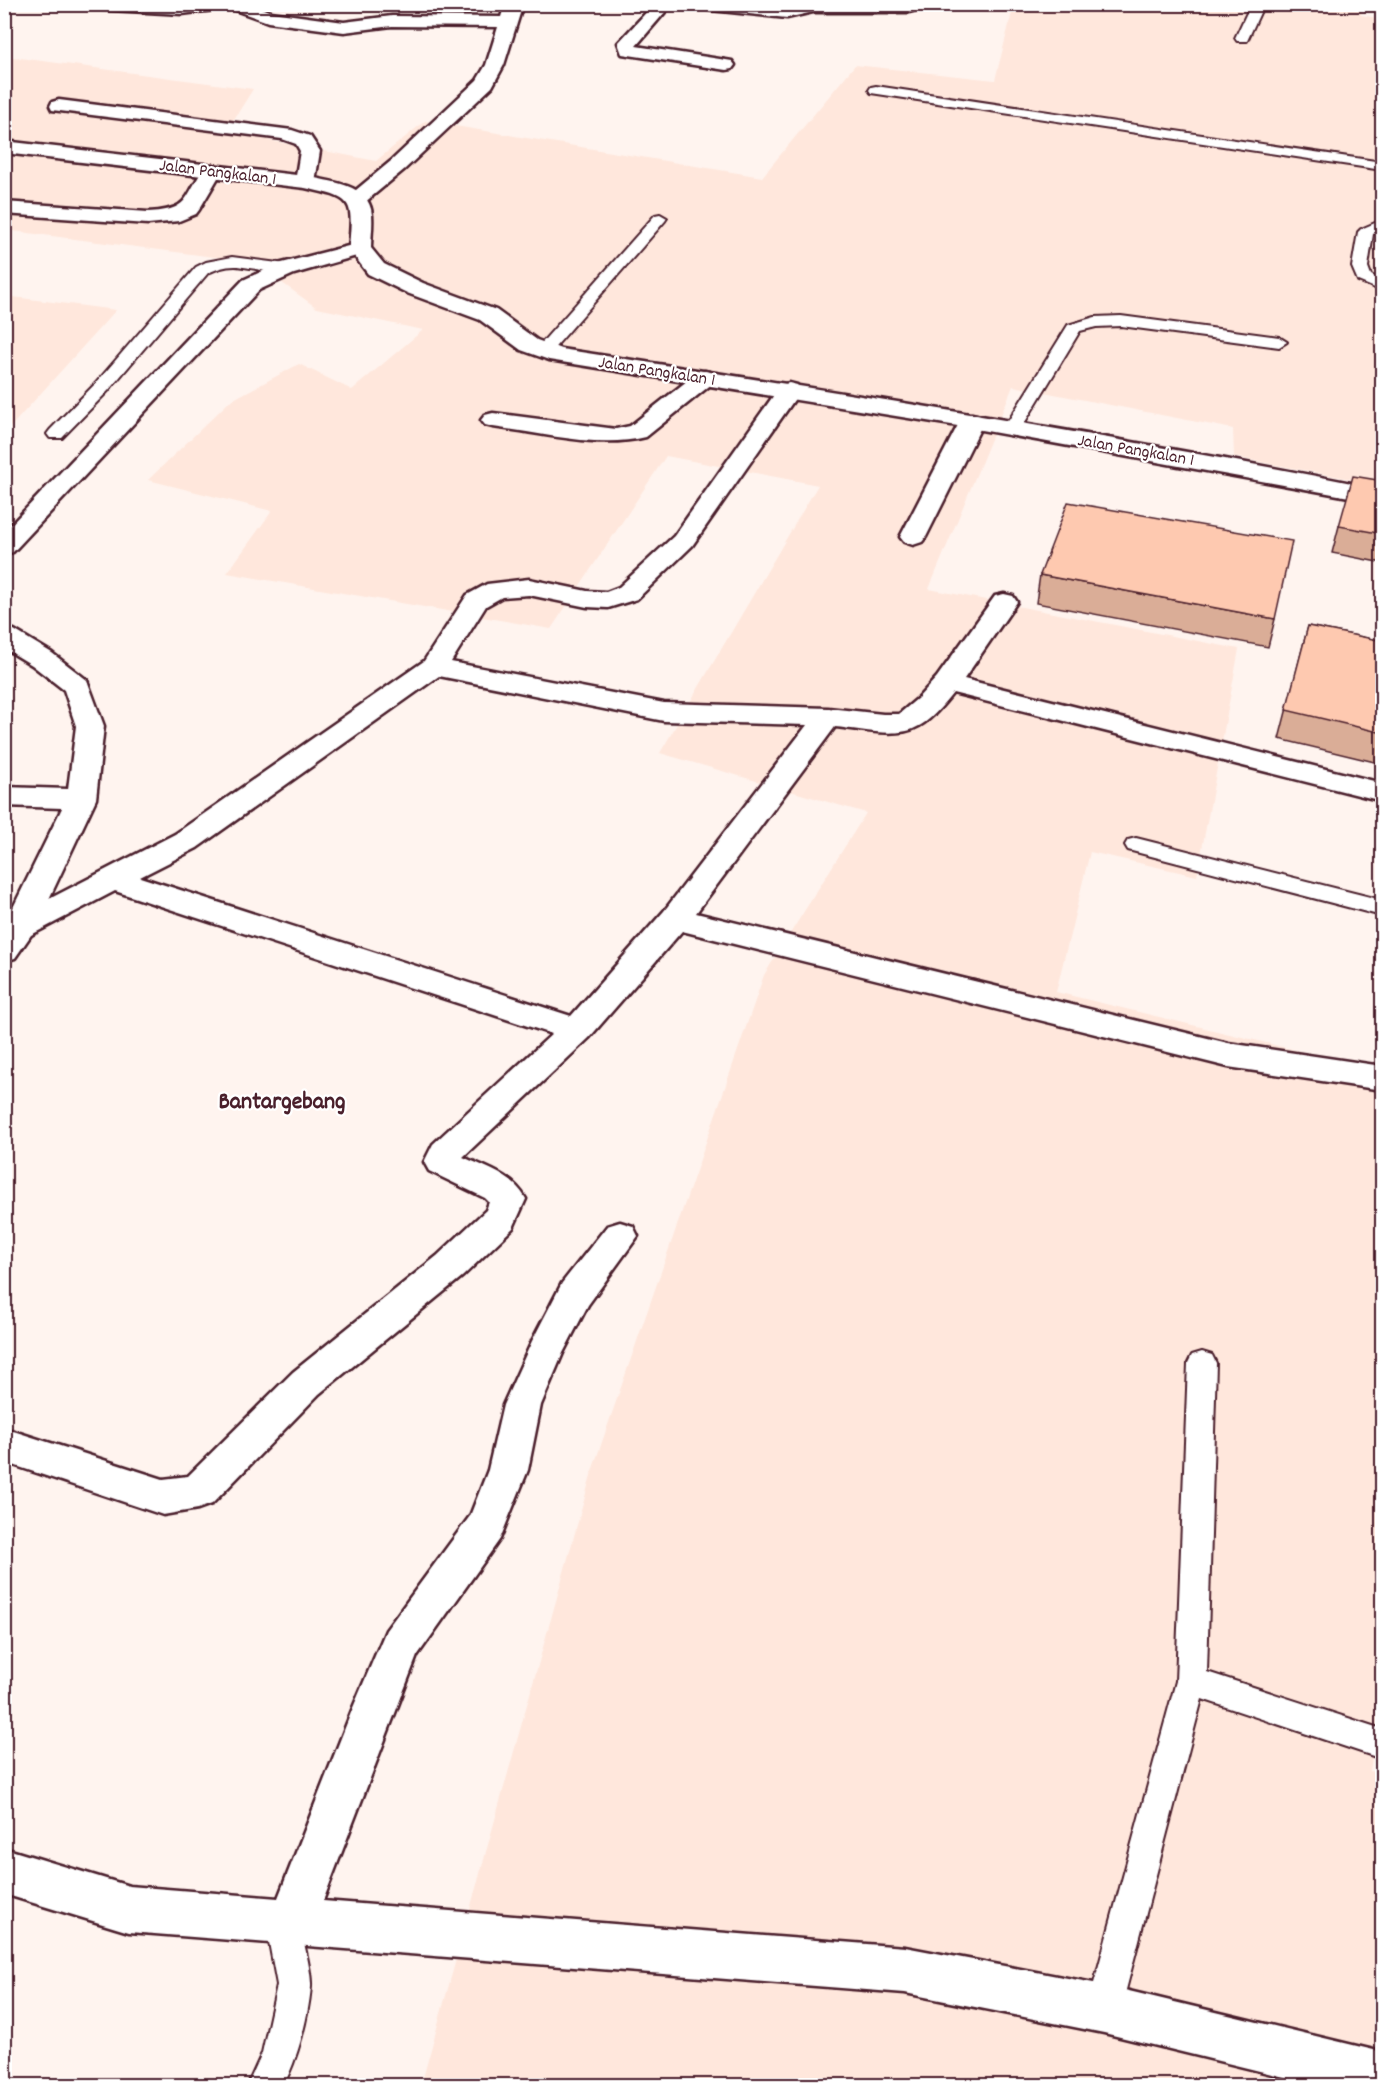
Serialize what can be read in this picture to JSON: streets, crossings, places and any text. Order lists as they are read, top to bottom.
{
  "streets": {
    "street": ["Jalan Pangkalan 1"]
  },
  "districts": ["Bantargebang"]
}
